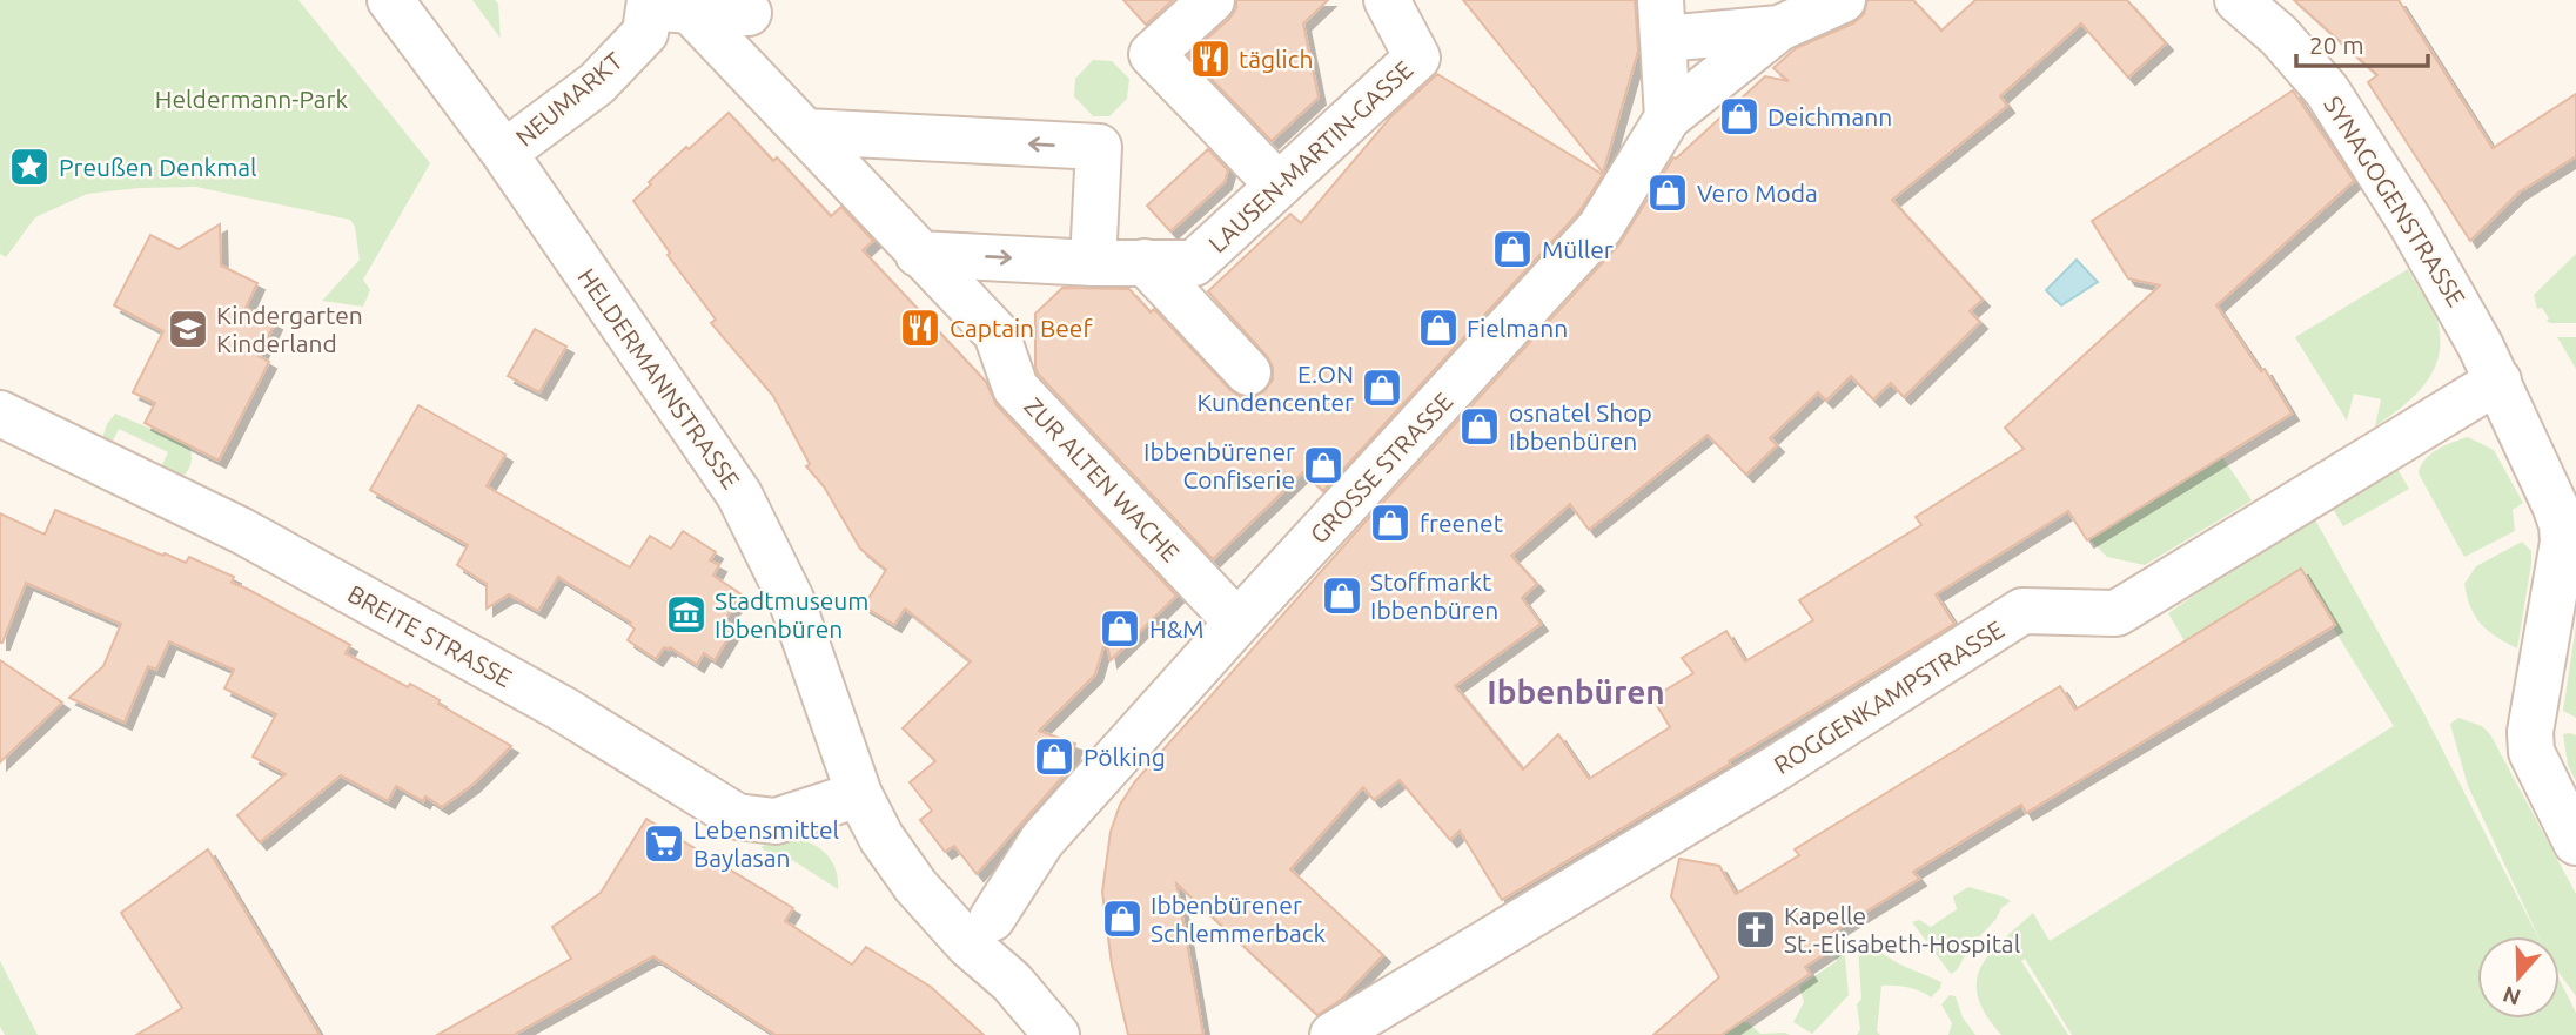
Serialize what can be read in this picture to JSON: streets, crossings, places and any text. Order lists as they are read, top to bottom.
{
  "streets": {
    "street": [
      "NEUMARKT",
      "LAUSEN-MARTIN-GASSE",
      "SYNAGOGENSTRASSE",
      "HELDERMANNSTRASSE",
      "GROSSE STRASSE",
      "ZUR ALTEN WACHE",
      "BREITE STRASSE",
      "ROGGENKAMPSTRASSE"
    ]
  },
  "crossings": [
    ["NEUMARKT", "HELDERMANNSTRASSE"],
    ["NEUMARKT", "ZUR ALTEN WACHE"],
    ["LAUSEN-MARTIN-GASSE", "ZUR ALTEN WACHE"],
    ["SYNAGOGENSTRASSE", "ROGGENKAMPSTRASSE"],
    ["HELDERMANNSTRASSE", "BREITE STRASSE"],
    ["GROSSE STRASSE", "ZUR ALTEN WACHE"]
  ],
  "districts": ["Ibbenbüren"],
  "parks": ["Heldermann-Park"],
  "places": {
    "restaurant": ["täglich", "Captain Beef"],
    "shop": [
      "Deichmann",
      "Vero Moda",
      "Müller",
      "Fielmann",
      "E.ON Kundencenter",
      "osnatel Shop Ibbenbüren",
      "Ibbenbürener Confiserie",
      "freenet",
      "Stoffmarkt Ibbenbüren",
      "H&M",
      "Pölking",
      "Ibbenbürener Schlemmerback"
    ],
    "place": ["Preußen Denkmal"],
    "school or university": ["Kindergarten Kinderland"],
    "museum": ["Stadtmuseum Ibbenbüren"],
    "supermarket": ["Lebensmittel Baylasan"],
    "church": ["Kapelle St.-Elisabeth-Hospital"]
  },
  "scale_bar": "20 m",
  "north": "bottom"
}
